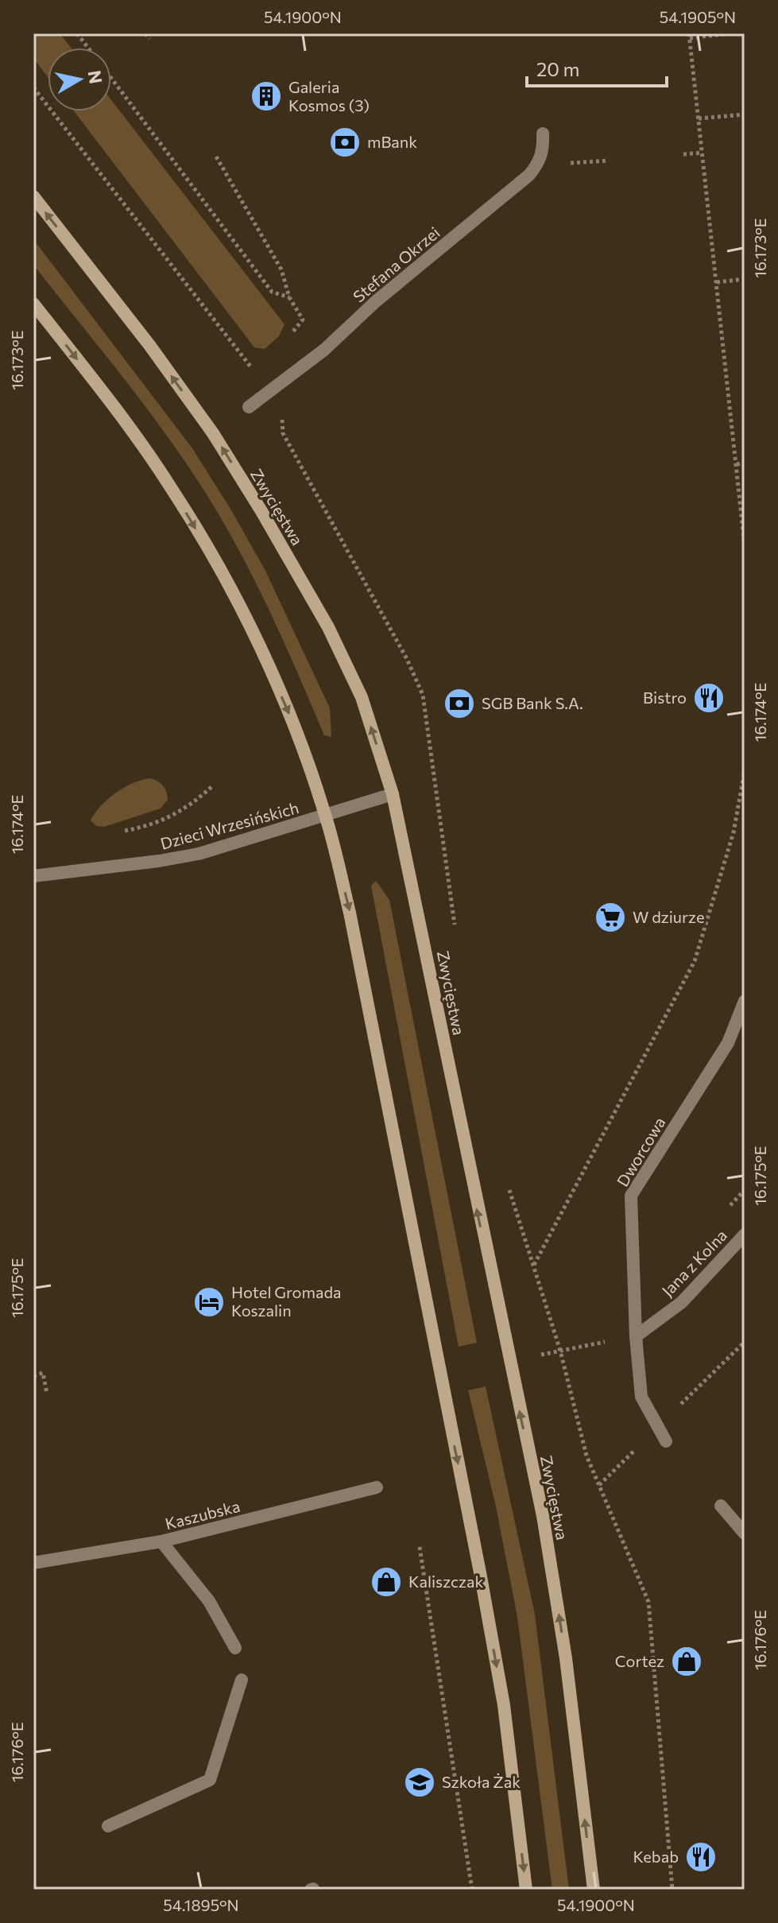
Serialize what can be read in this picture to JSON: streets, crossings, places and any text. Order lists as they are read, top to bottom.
{
  "streets": {
    "street": [
      "Stefana Okrzei",
      "Zwycięstwa",
      "Dzieci Wrzesińskich",
      "Dworcowa",
      "Jana z Kolna",
      "Kaszubska"
    ]
  },
  "crossings": [
    ["Zwycięstwa", "Dzieci Wrzesińskich"],
    ["Dworcowa", "Jana z Kolna"]
  ],
  "places": {
    "building": ["Galeria Kosmos (3)"],
    "bank": ["mBank", "SGB Bank S.A."],
    "restaurant": ["Bistro", "Kebab"],
    "supermarket": ["W dziurze"],
    "hotel": ["Hotel Gromada Koszalin"],
    "shop": ["Kaliszczak", "Cortez"],
    "school or university": ["Szkoła Żak"]
  },
  "scale_bar": "20 m",
  "north": "right",
  "coordinates": [
    "54.1900°N",
    "54.1905°N",
    "16.173°E",
    "16.174°E",
    "16.175°E",
    "16.176°E",
    "54.1895°N"
  ]
}
